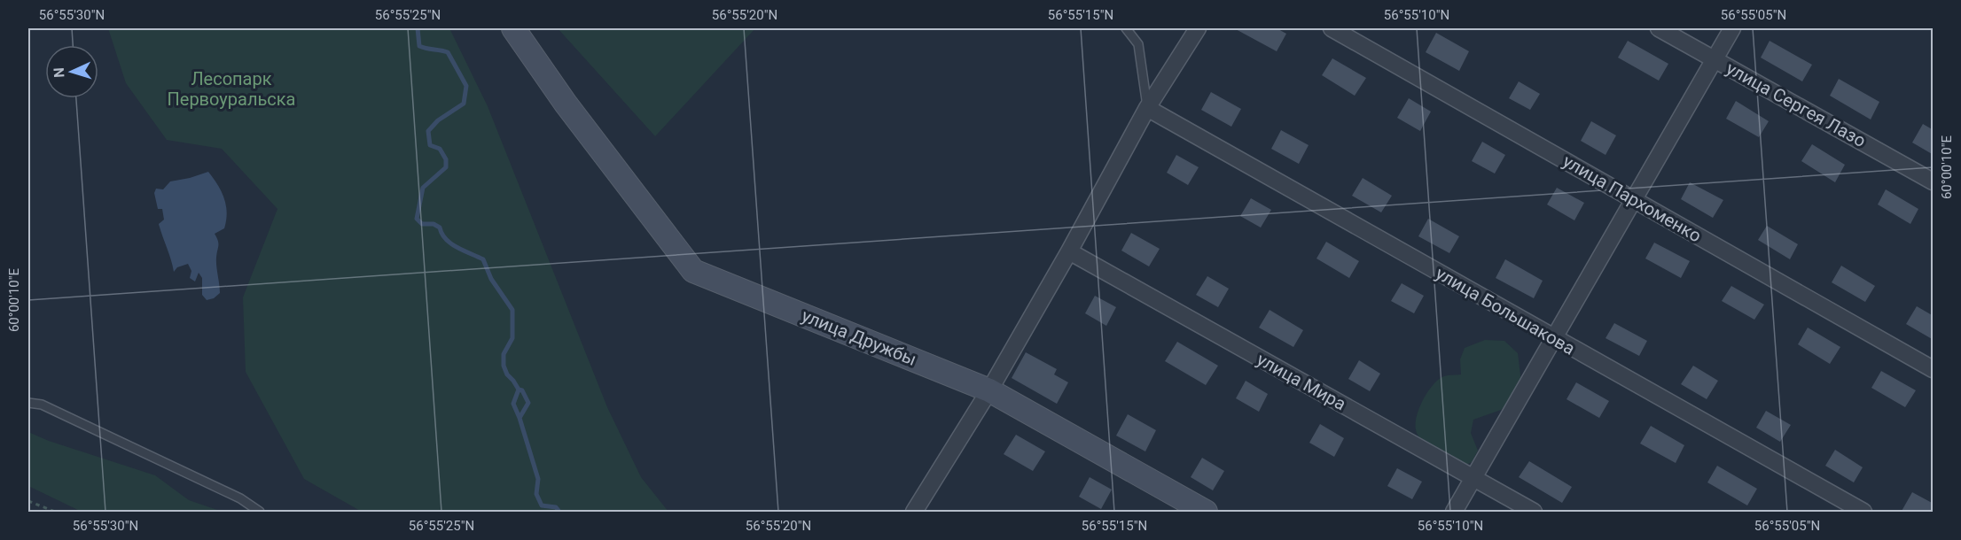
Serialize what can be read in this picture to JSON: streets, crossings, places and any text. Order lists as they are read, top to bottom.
{
  "streets": {
    "street": [
      "улица Сергея Лазо",
      "улица Пархоменко",
      "улица Большакова",
      "улица Дружбы",
      "улица Мира"
    ]
  },
  "parks": ["Лесопарк Первоуральска"],
  "north": "left",
  "coordinates": [
    "56°55'30\"N",
    "56°55'25\"N",
    "56°55'20\"N",
    "56°55'15\"N",
    "56°55'10\"N",
    "56°55'05\"N",
    "60°00'10\"E"
  ]
}
